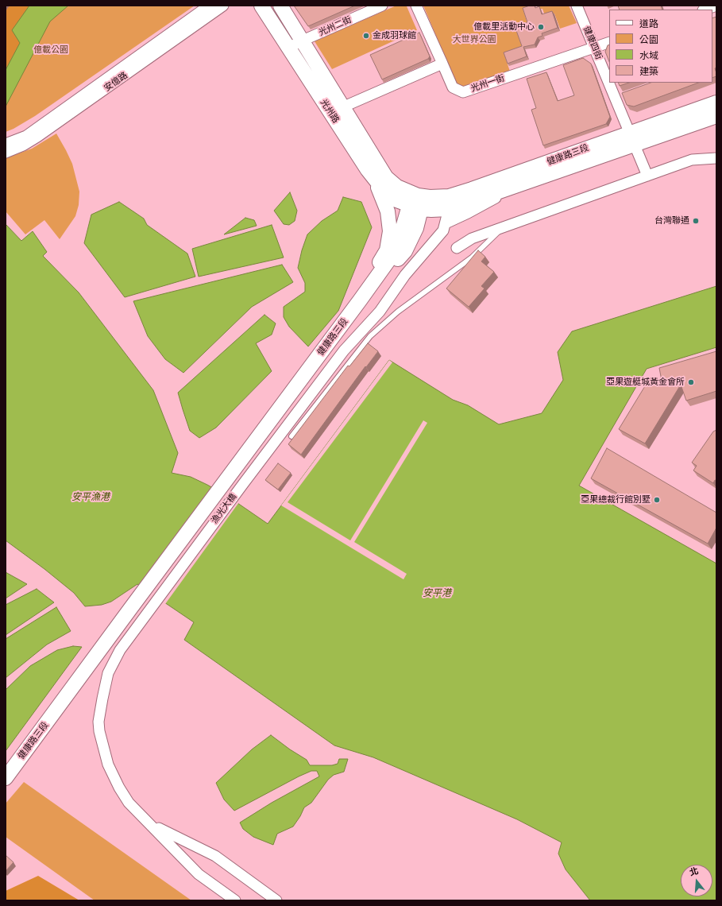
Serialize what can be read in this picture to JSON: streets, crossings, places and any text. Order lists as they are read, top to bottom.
{
  "streets": {
    "street": [
      "光州二街",
      "健康四街",
      "安億路",
      "光州一街",
      "光州路",
      "健康路三段",
      "漁光大橋"
    ]
  },
  "crossings": [
    ["光州二街", "光州路"],
    ["健康四街", "光州一街"],
    ["健康四街", "健康路三段"],
    ["光州路", "健康路三段"],
    ["健康路三段", "漁光大橋"]
  ],
  "water": ["安平漁港", "安平港"],
  "parks": ["大世界公園", "億載公園"],
  "places": [
    "億載里活動中心",
    "金成羽球館",
    "台灣聯通",
    "亞果遊艇城黃金會所",
    "亞果總裁行館別墅"
  ],
  "legend": [
    "道路",
    "公園",
    "水域",
    "建築"
  ],
  "north": "top"
}
